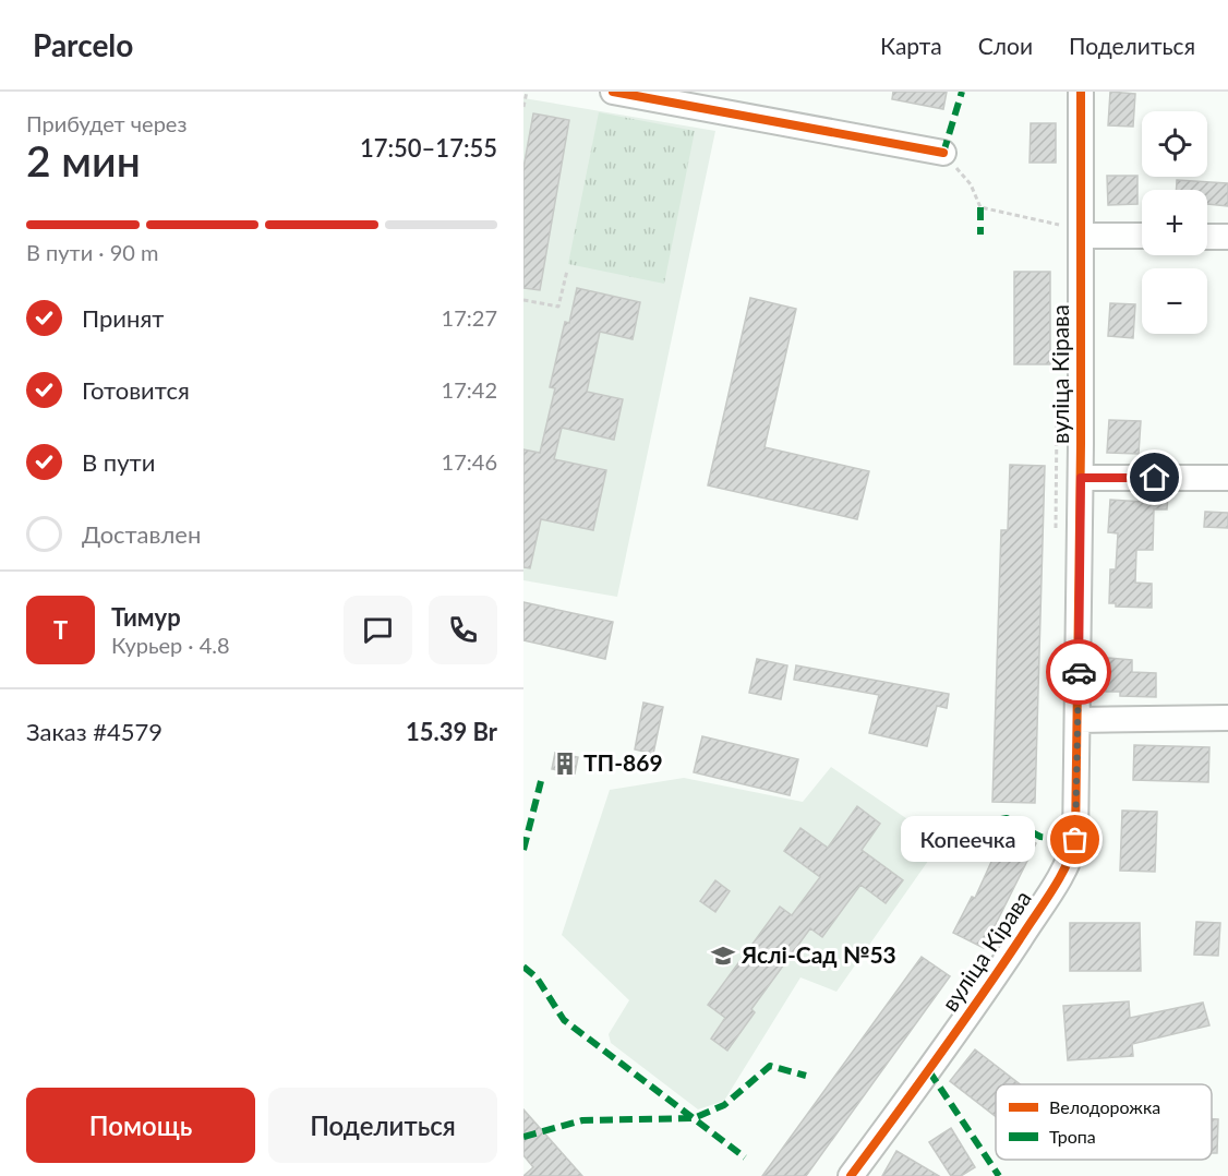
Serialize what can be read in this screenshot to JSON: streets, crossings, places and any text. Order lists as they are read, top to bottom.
{
  "streets": {
    "street": ["вуліца Кірава"]
  },
  "places": {
    "building": ["ТП-869"],
    "other": ["Копеечка"],
    "school or university": ["Яслі-Сад №53"]
  },
  "legend": ["Велодорожка", "Тропа"],
  "page": {
    "header": "Parcelo",
    "nav": ["Карта", "Слои", "Поделиться"],
    "heading": ["2 мин", "Прибудет через", "17:50–17:55"],
    "panel": [
      "Тимур",
      "Курьер · 4.8",
      "Заказ #4579",
      "15.39 Br"
    ],
    "map_buttons": ["+", "−"],
    "bar": "В пути · 90 m",
    "list": [
      ["Принят", "17:27"],
      ["Готовится", "17:42"],
      ["В пути", "17:46"],
      "Доставлен"
    ],
    "round": "Т",
    "bubble": "Копеечка",
    "buttons": ["Помощь", "Поделиться"]
  }
}
